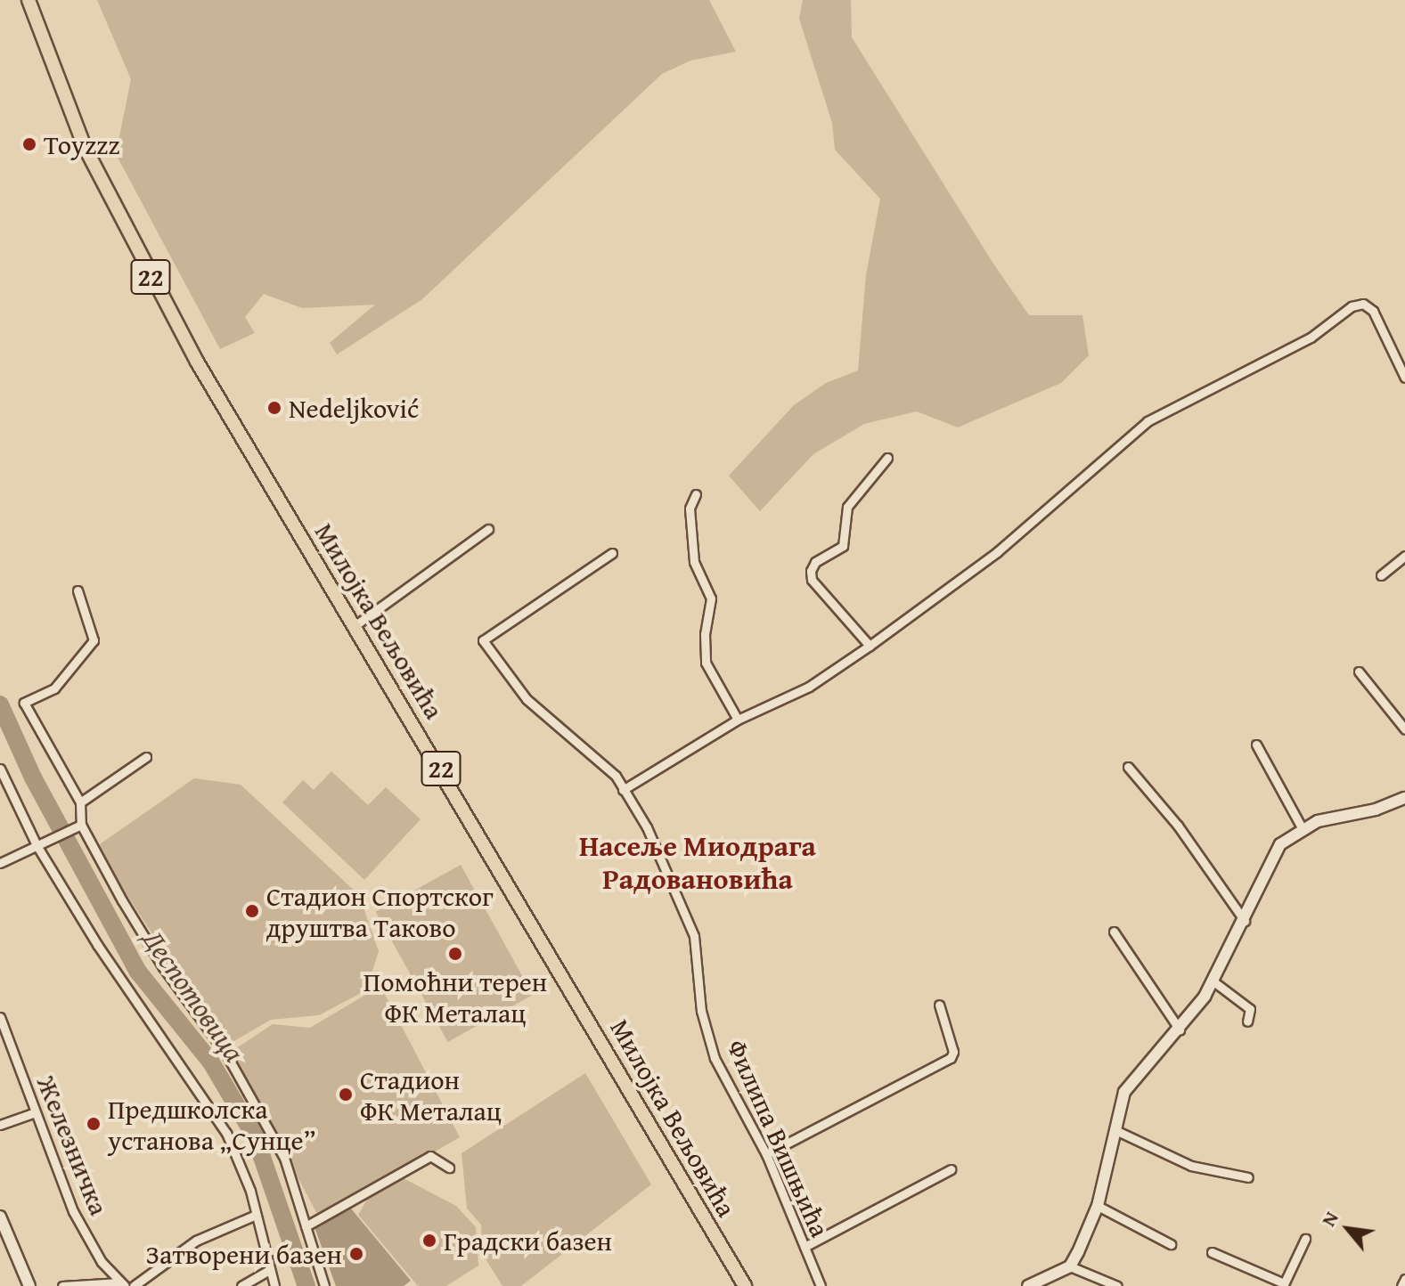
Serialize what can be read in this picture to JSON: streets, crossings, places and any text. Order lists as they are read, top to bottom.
{
  "streets": {
    "main road": ["22", "Милојка Вељовића"],
    "street": ["Филипа Вишњића", "Железничка"]
  },
  "districts": ["Насеље Миодрага Радовановића"],
  "water": ["Деспотовица"],
  "places": [
    "Toyzzz",
    "Nedeljković",
    "Стадион Спортског друштва Таково",
    "Помоћни терен ФК Металац",
    "Стадион ФК Металац",
    "Предшколска установа „Сунце”",
    "Градски базен",
    "Затворени базен"
  ],
  "north": "top left"
}
